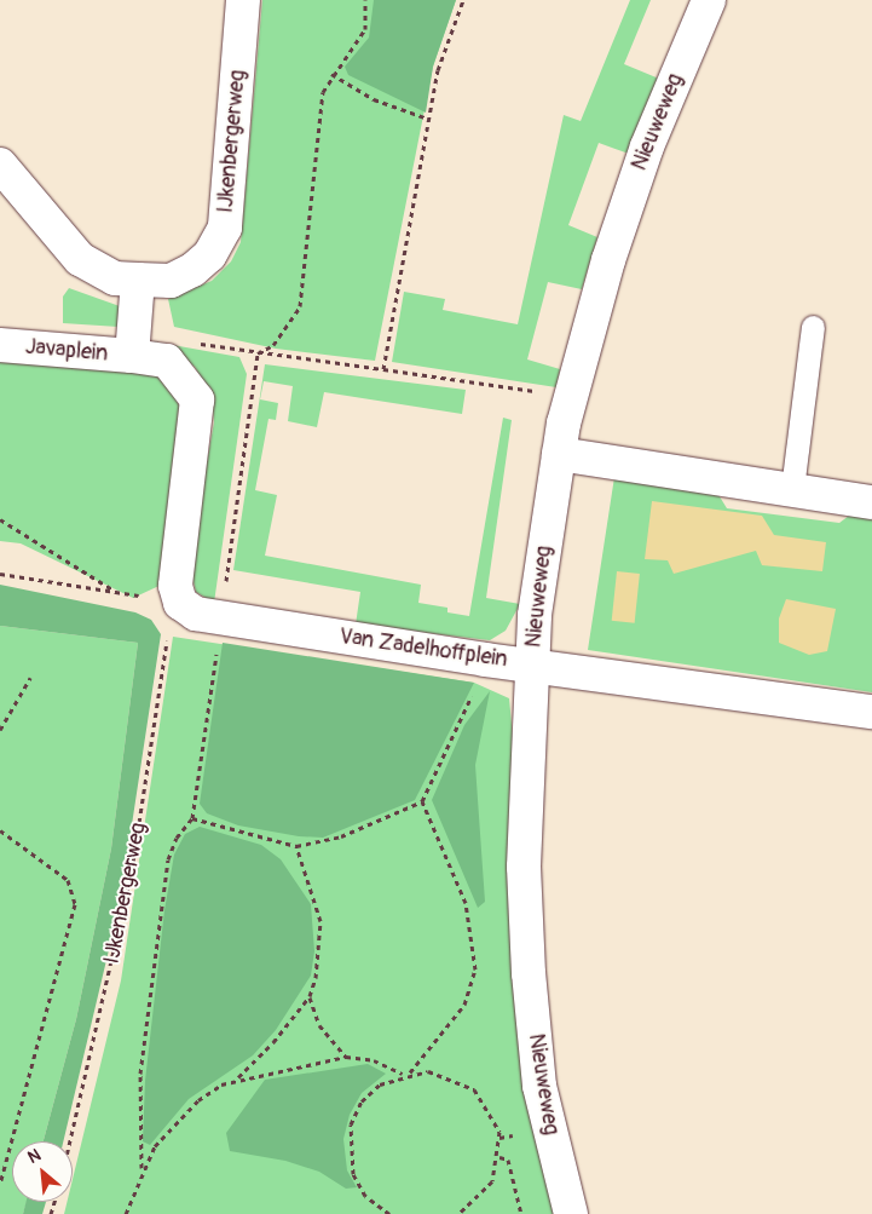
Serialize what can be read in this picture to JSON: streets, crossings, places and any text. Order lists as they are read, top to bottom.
{
  "streets": {
    "street": [
      "Nieuweweg",
      "IJkenbergerweg",
      "Javaplein",
      "Van Zadelhoffplein"
    ]
  },
  "crossings": [
    ["Nieuweweg", "Van Zadelhoffplein"],
    ["IJkenbergerweg", "Van Zadelhoffplein"]
  ],
  "north": "top left"
}
